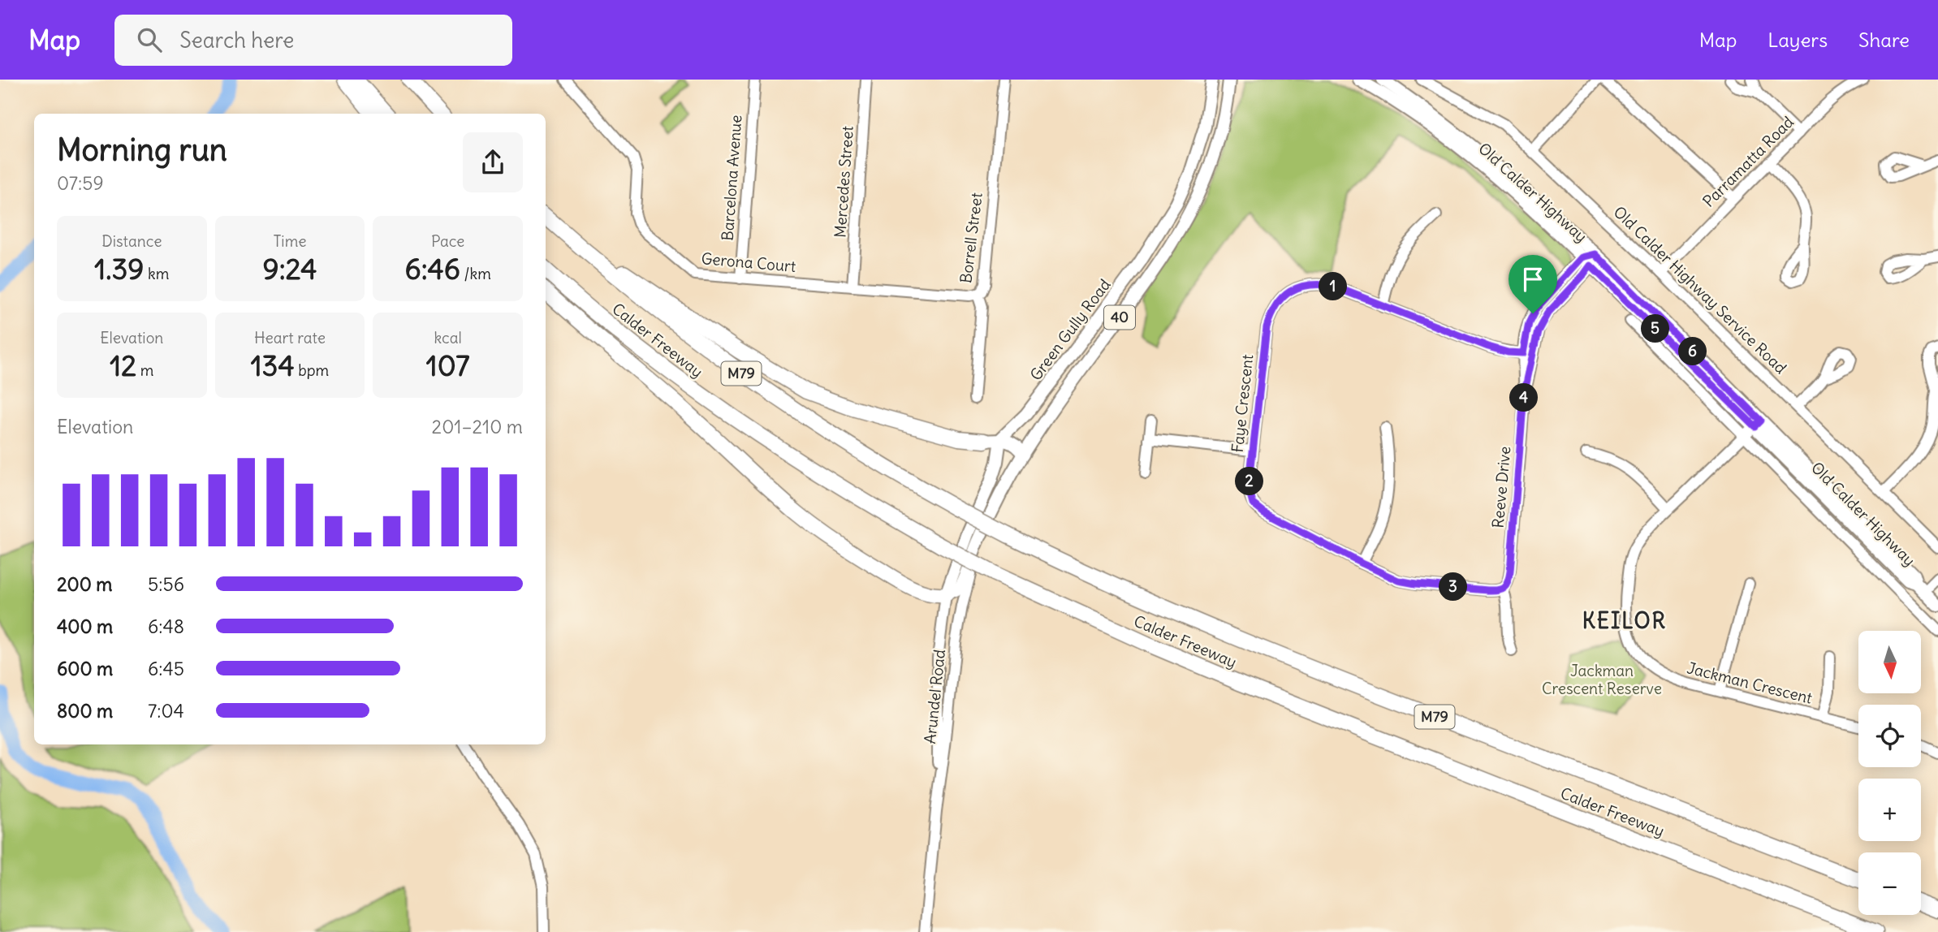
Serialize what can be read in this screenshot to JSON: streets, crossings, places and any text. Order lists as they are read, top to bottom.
{
  "streets": {
    "highway": ["Calder Freeway", "M79"],
    "main road": ["Old Calder Highway", "40", "Green Gully Road"],
    "street": [
      "Parramatta Road",
      "Barcelona Avenue",
      "Mercedes Street",
      "Borrell Street",
      "Gerona Court",
      "Old Calder Highway Service Road",
      "Faye Crescent",
      "Reeve Drive",
      "Jackman Crescent",
      "Arundel Road"
    ]
  },
  "crossings": [
    ["Parramatta Road", "Old Calder Highway Service Road"],
    ["Barcelona Avenue", "Gerona Court"],
    ["Mercedes Street", "Gerona Court"],
    ["Old Calder Highway", "Reeve Drive"],
    ["Old Calder Highway", "Jackman Crescent"],
    ["Borrell Street", "Gerona Court"],
    ["Green Gully Road", "Arundel Road"],
    ["Faye Crescent", "Reeve Drive"]
  ],
  "districts": ["KEILOR"],
  "parks": ["Jackman Crescent Reserve"],
  "north": "bottom",
  "page": {
    "header": "Map",
    "search": "Search here",
    "nav": ["Map", "Layers", "Share"],
    "heading": ["Morning run", "07:59"],
    "stats": [
      ["Distance", "1.39 km"],
      ["Time", "9:24"],
      ["Pace", "6:46 /km"],
      ["Elevation", "12 m"],
      ["Heart rate", "134 bpm"],
      ["kcal", "107"]
    ],
    "pins": [
      "1",
      "5",
      "6",
      "4",
      "2",
      "3"
    ],
    "chart": ["Elevation", "201–210 m"],
    "list": [
      {
        "name": "200 m",
        "note": "5:56"
      },
      {
        "name": "400 m",
        "note": "6:48"
      },
      {
        "name": "600 m",
        "note": "6:45"
      },
      {
        "name": "800 m",
        "note": "7:04"
      }
    ],
    "map_buttons": ["+", "−"]
  }
}
